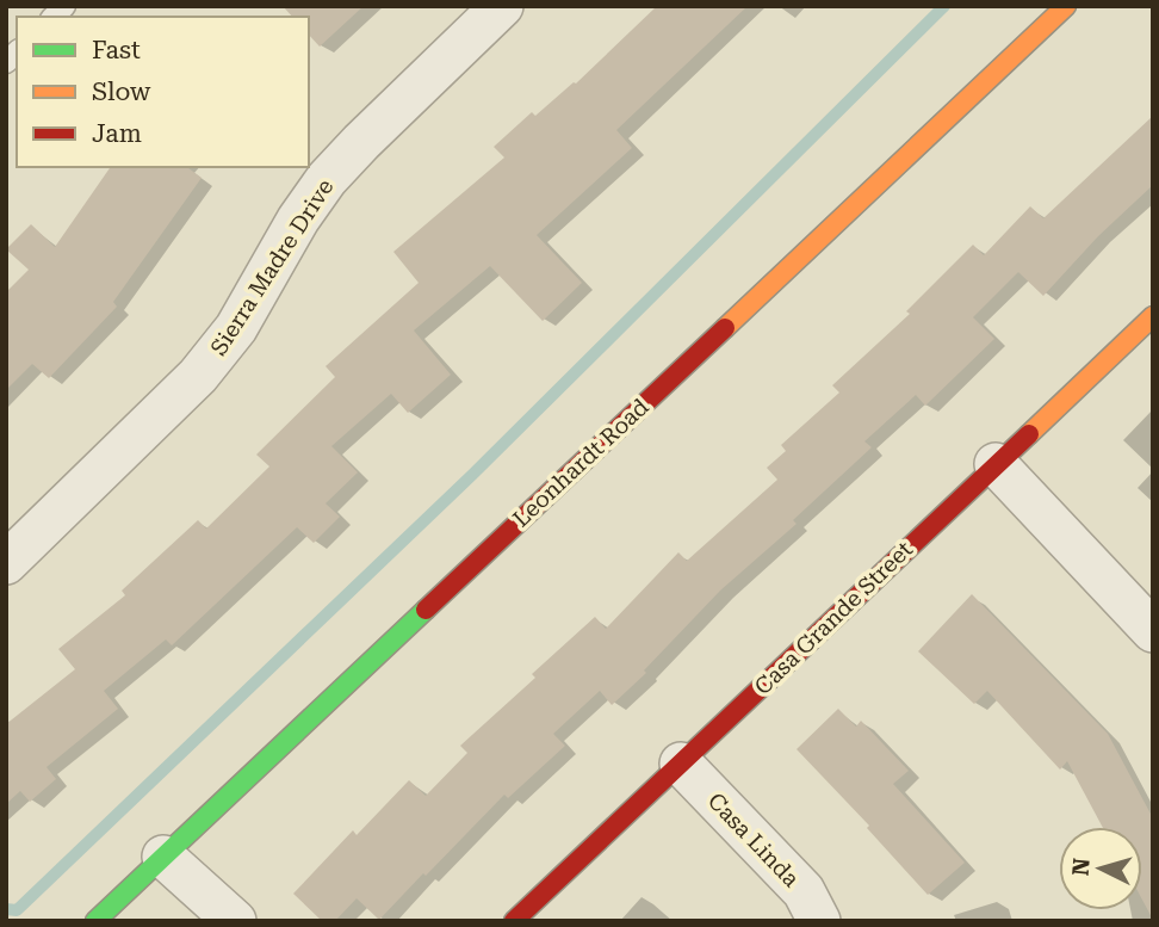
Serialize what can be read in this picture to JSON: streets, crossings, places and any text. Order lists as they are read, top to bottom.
{
  "streets": {
    "street": [
      "Sierra Madre Drive",
      "Leonhardt Road",
      "Casa Grande Street",
      "Casa Linda"
    ]
  },
  "crossings": [
    ["Casa Grande Street", "Casa Linda"]
  ],
  "legend": ["Fast", "Slow", "Jam"],
  "north": "left"
}
